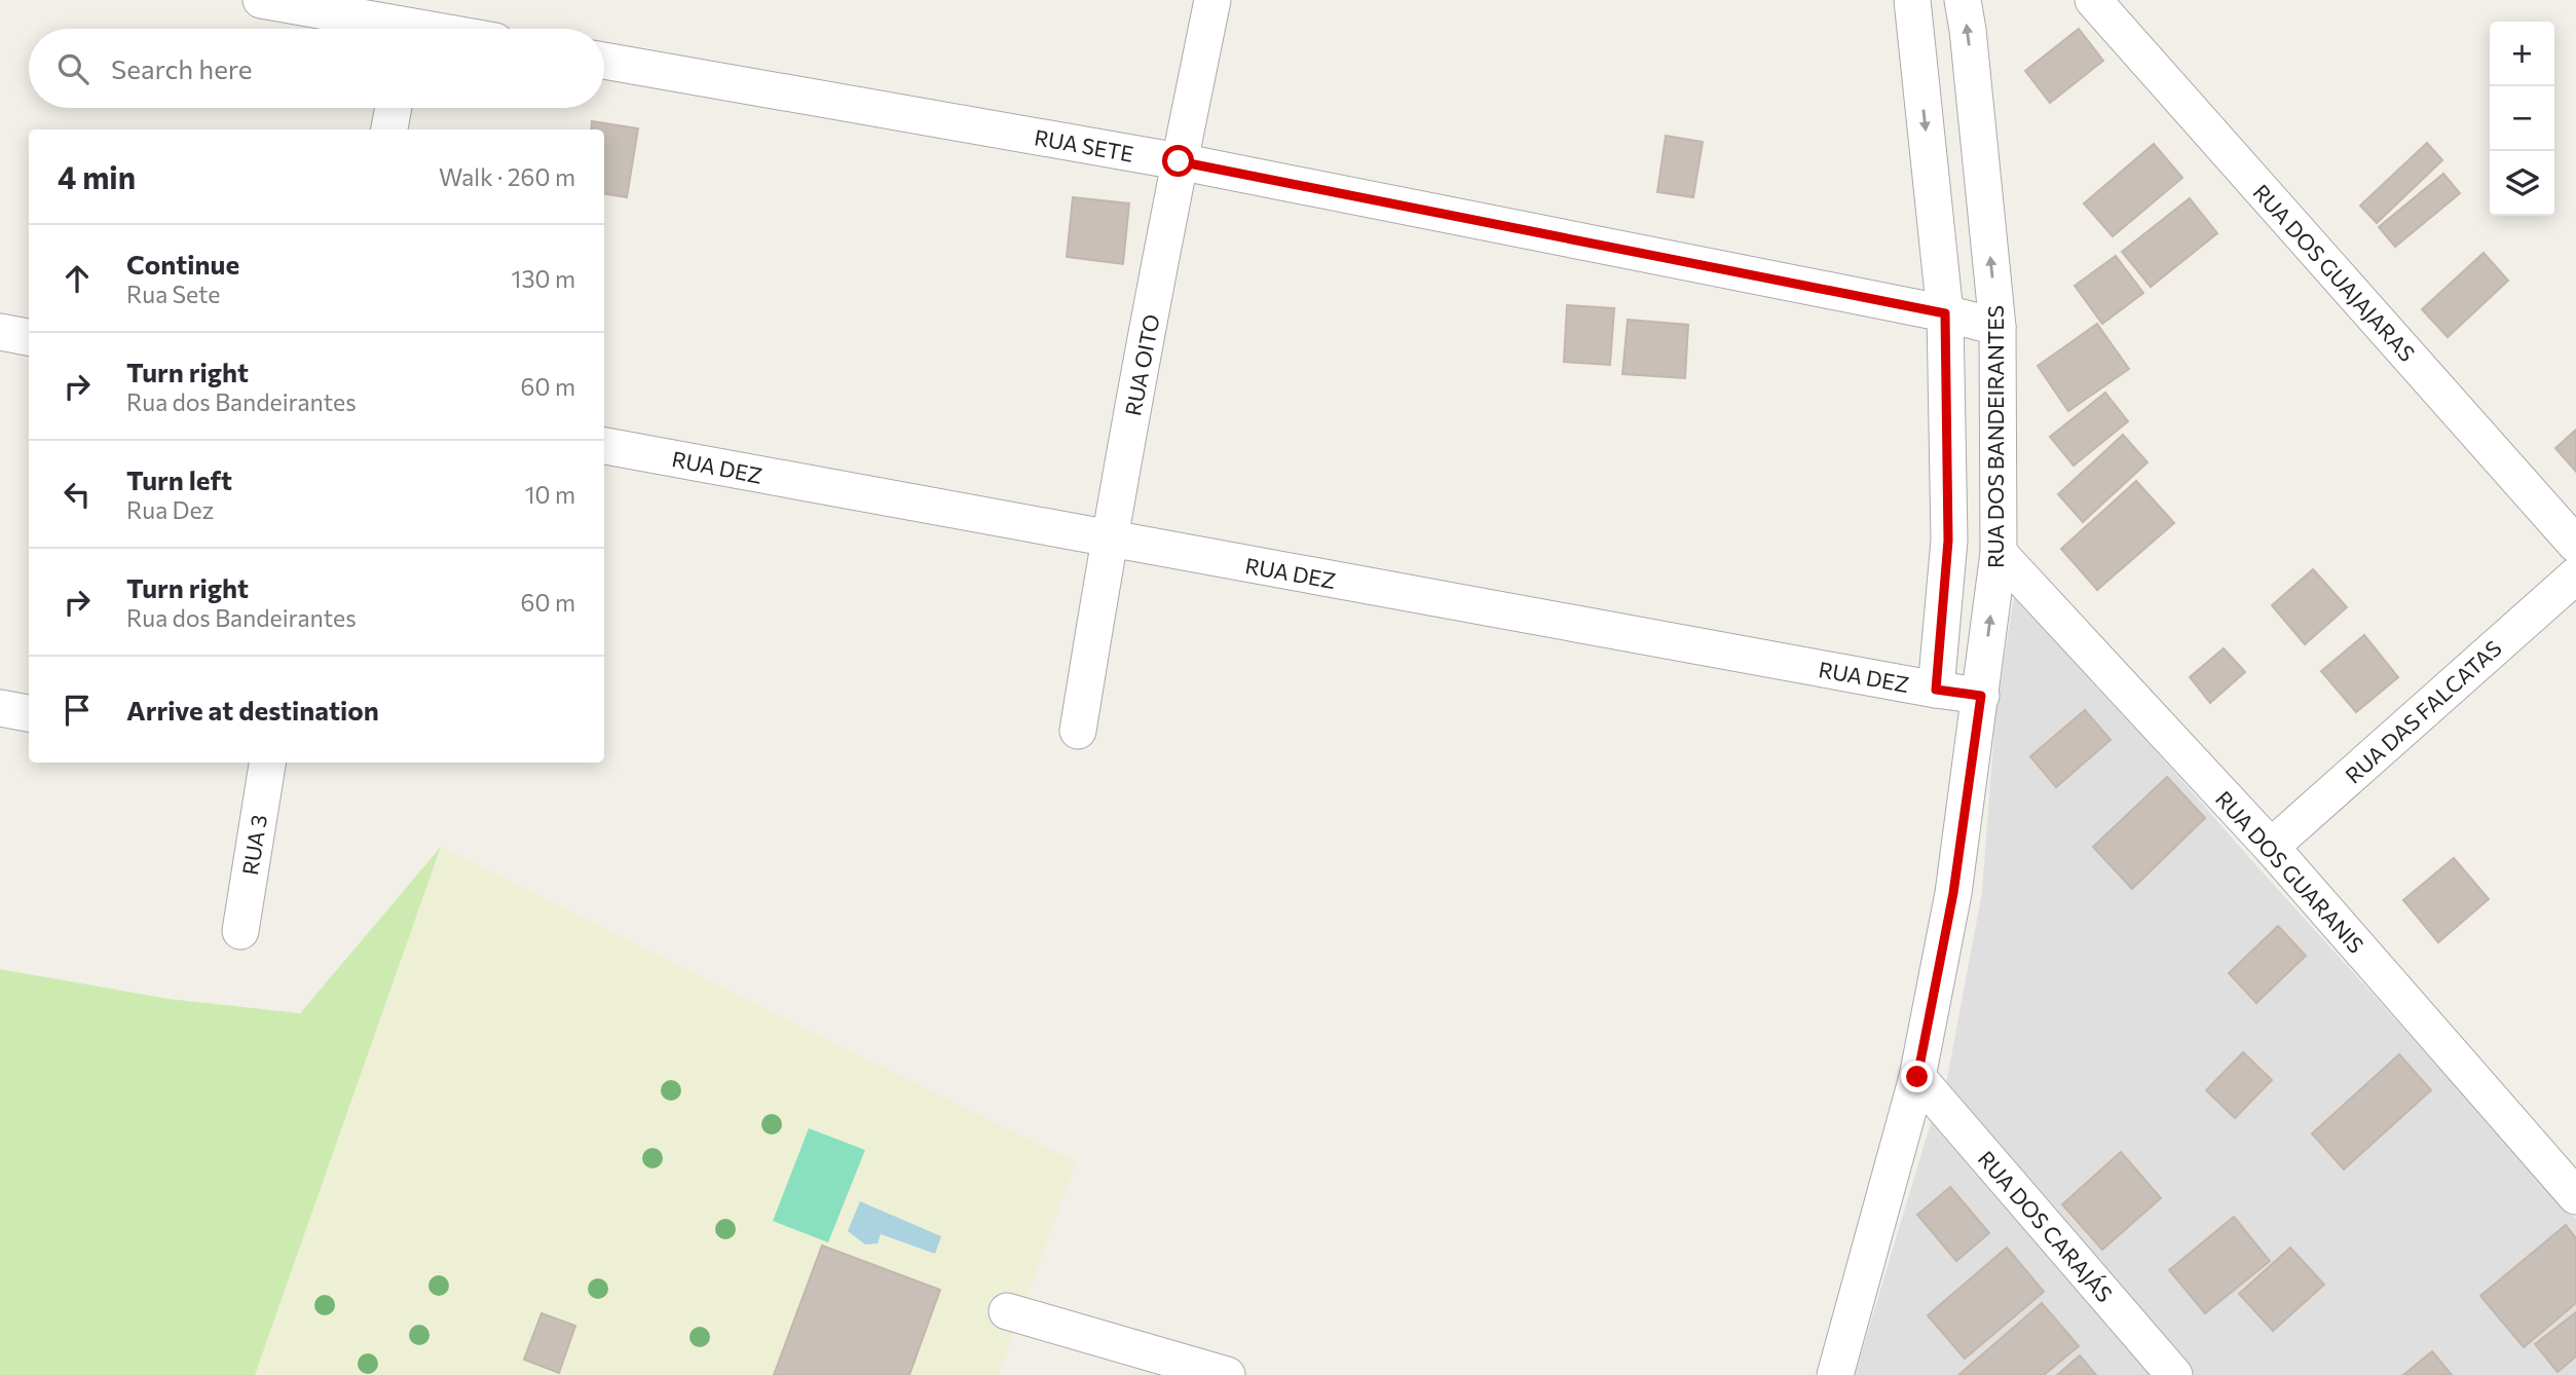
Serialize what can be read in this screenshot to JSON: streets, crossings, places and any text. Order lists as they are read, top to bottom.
{
  "streets": {
    "street": [
      "RUA SETE",
      "RUA DOS GUAJAJARAS",
      "RUA OITO",
      "RUA DOS BANDEIRANTES",
      "RUA DEZ",
      "RUA DAS FALCATAS",
      "RUA 3",
      "RUA DOS GUARANIS",
      "RUA DOS CARAJÁS"
    ]
  },
  "crossings": [
    ["RUA SETE", "RUA OITO"],
    ["RUA SETE", "RUA DOS BANDEIRANTES"],
    ["RUA OITO", "RUA DEZ"],
    ["RUA DOS BANDEIRANTES", "RUA DEZ"],
    ["RUA DOS BANDEIRANTES", "RUA DOS GUARANIS"],
    ["RUA DOS BANDEIRANTES", "RUA DOS CARAJÁS"],
    ["RUA DAS FALCATAS", "RUA DOS GUARANIS"]
  ],
  "page": {
    "map_buttons": ["+", "−"],
    "search": "Search here",
    "heading": ["4 min", "Walk · 260 m"],
    "list": [
      ["Continue", "Rua Sete", "130 m"],
      ["Turn right", "Rua dos Bandeirantes", "60 m"],
      ["Turn left", "Rua Dez", "10 m"],
      ["Turn right", "Rua dos Bandeirantes", "60 m"],
      "Arrive at destination"
    ]
  }
}
